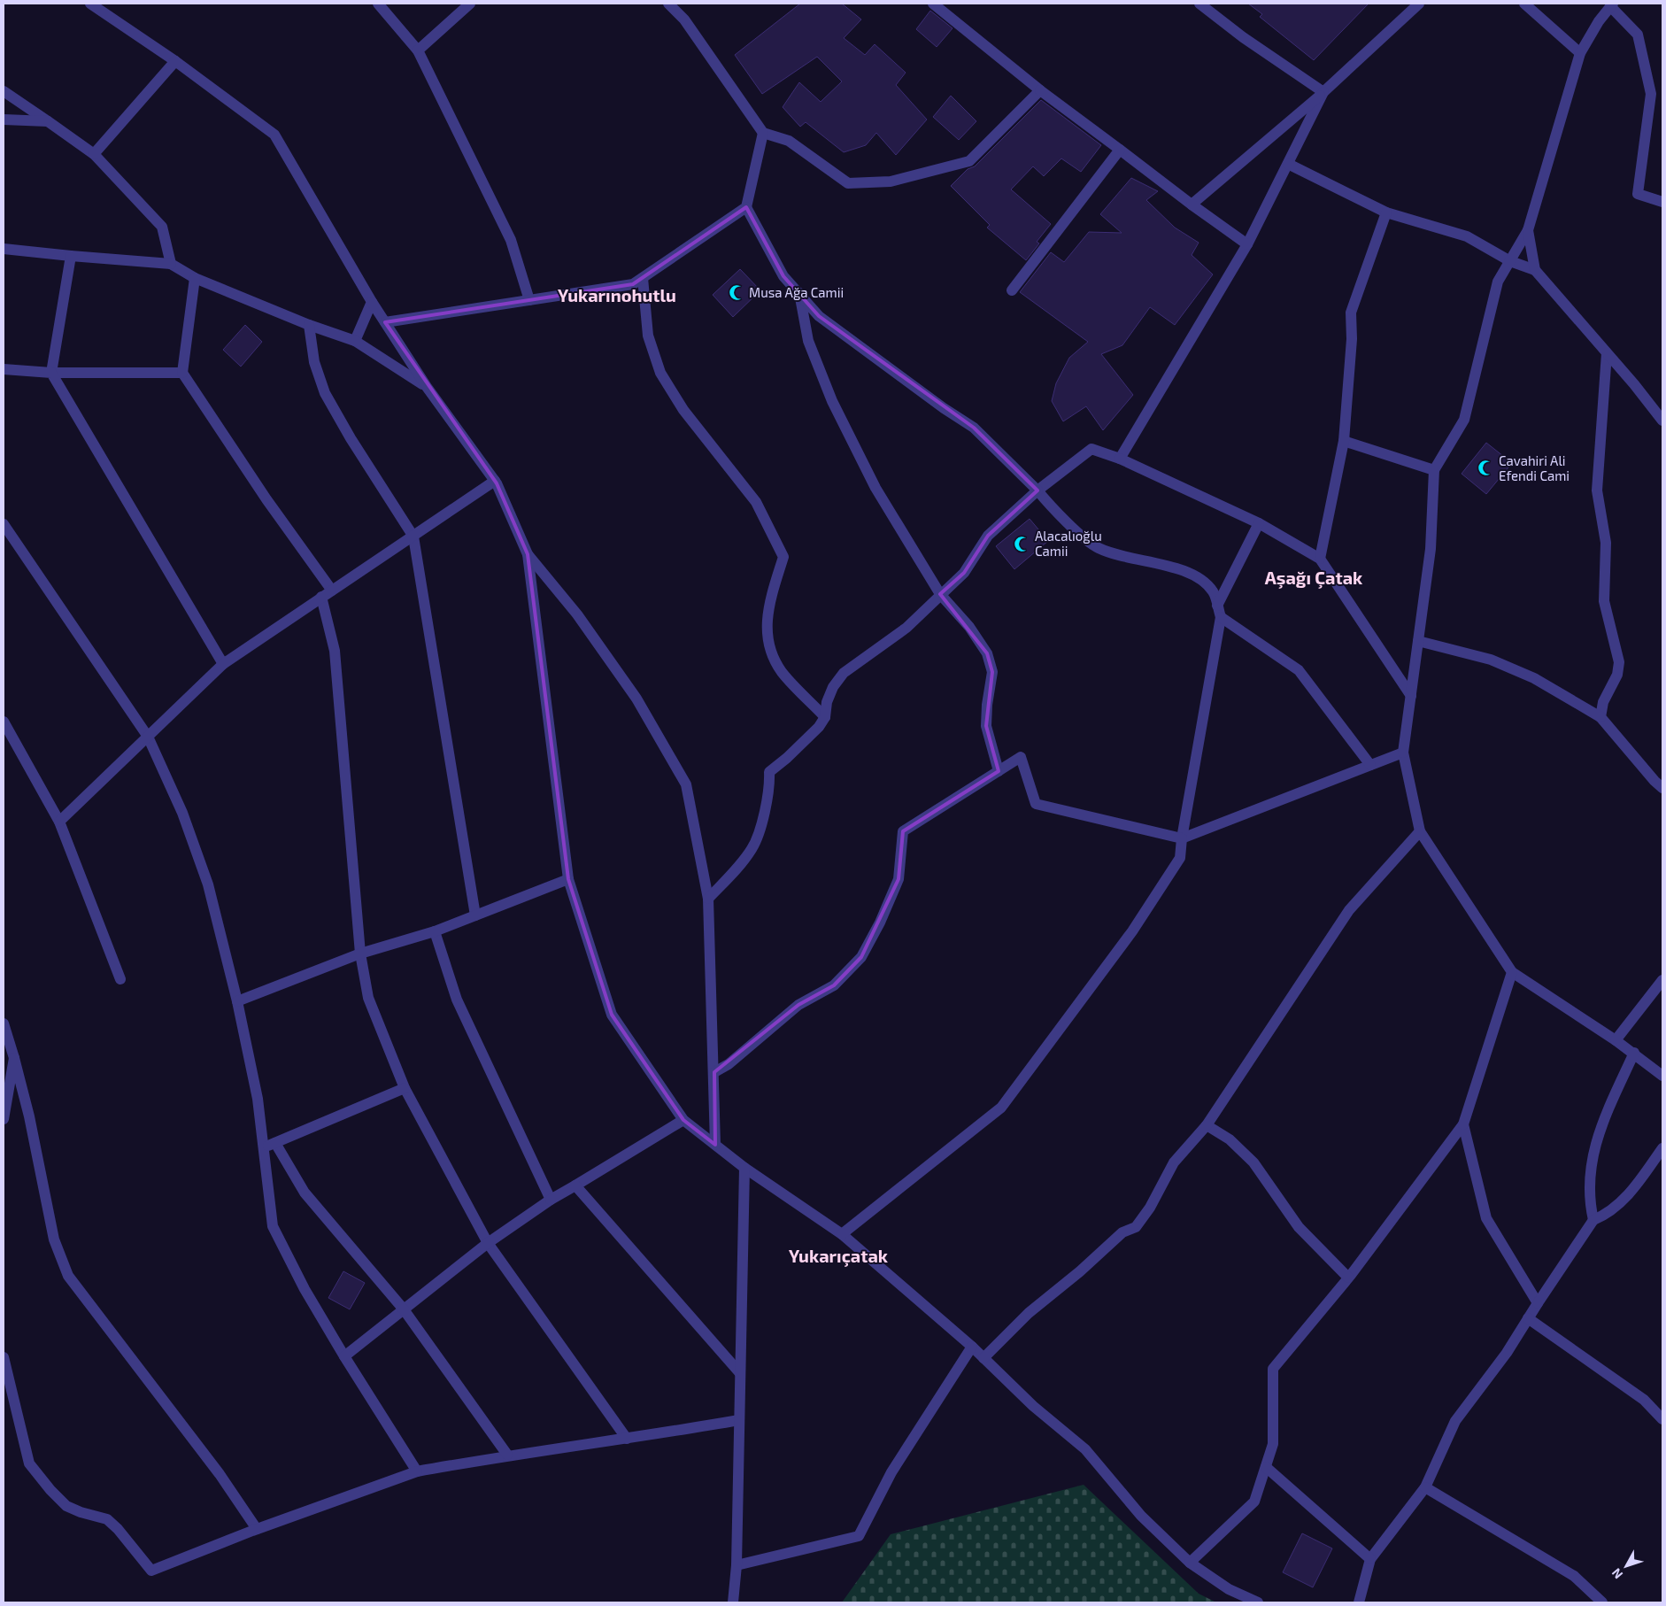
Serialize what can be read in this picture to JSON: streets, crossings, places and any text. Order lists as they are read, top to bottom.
{
  "districts": ["Yukarınohutlu", "Aşağı Çatak", "Yukarıçatak"],
  "places": {
    "mosque": ["Musa Ağa Camii", "Cavahiri Ali Efendi Cami", "Alacalıoğlu Camii"]
  },
  "north": "bottom left"
}
